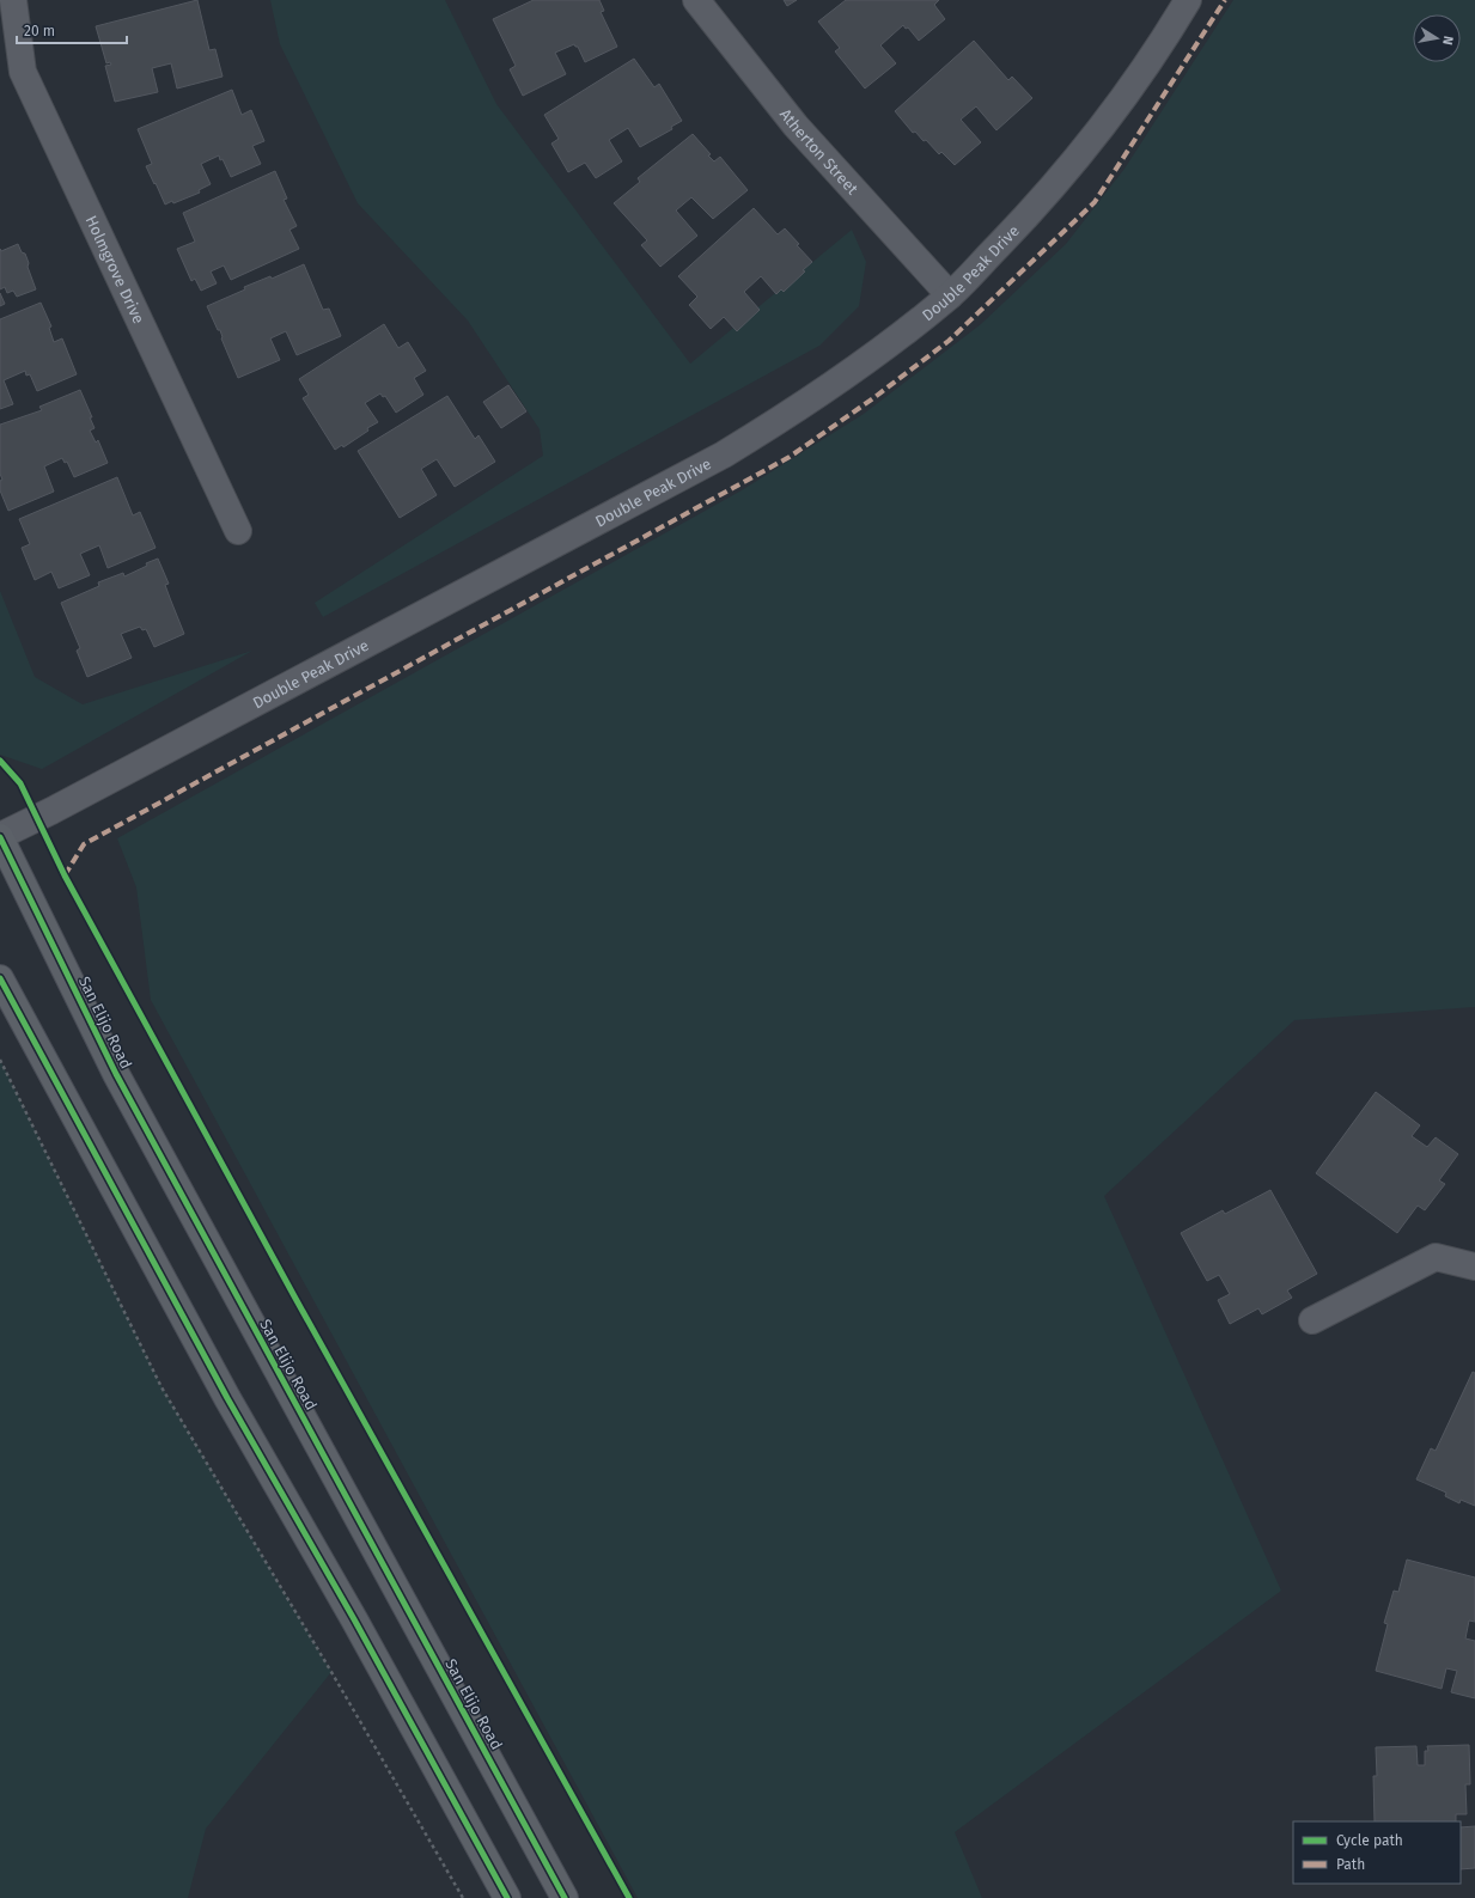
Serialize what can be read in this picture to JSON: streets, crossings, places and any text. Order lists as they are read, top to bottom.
{
  "streets": {
    "main road": ["San Elijo Road"],
    "street": ["Atherton Street", "Holmgrove Drive", "Double Peak Drive"]
  },
  "crossings": [
    ["Atherton Street", "Double Peak Drive"],
    ["Double Peak Drive", "San Elijo Road"]
  ],
  "legend": ["Cycle path", "Path"],
  "scale_bar": "20 m",
  "north": "right"
}
